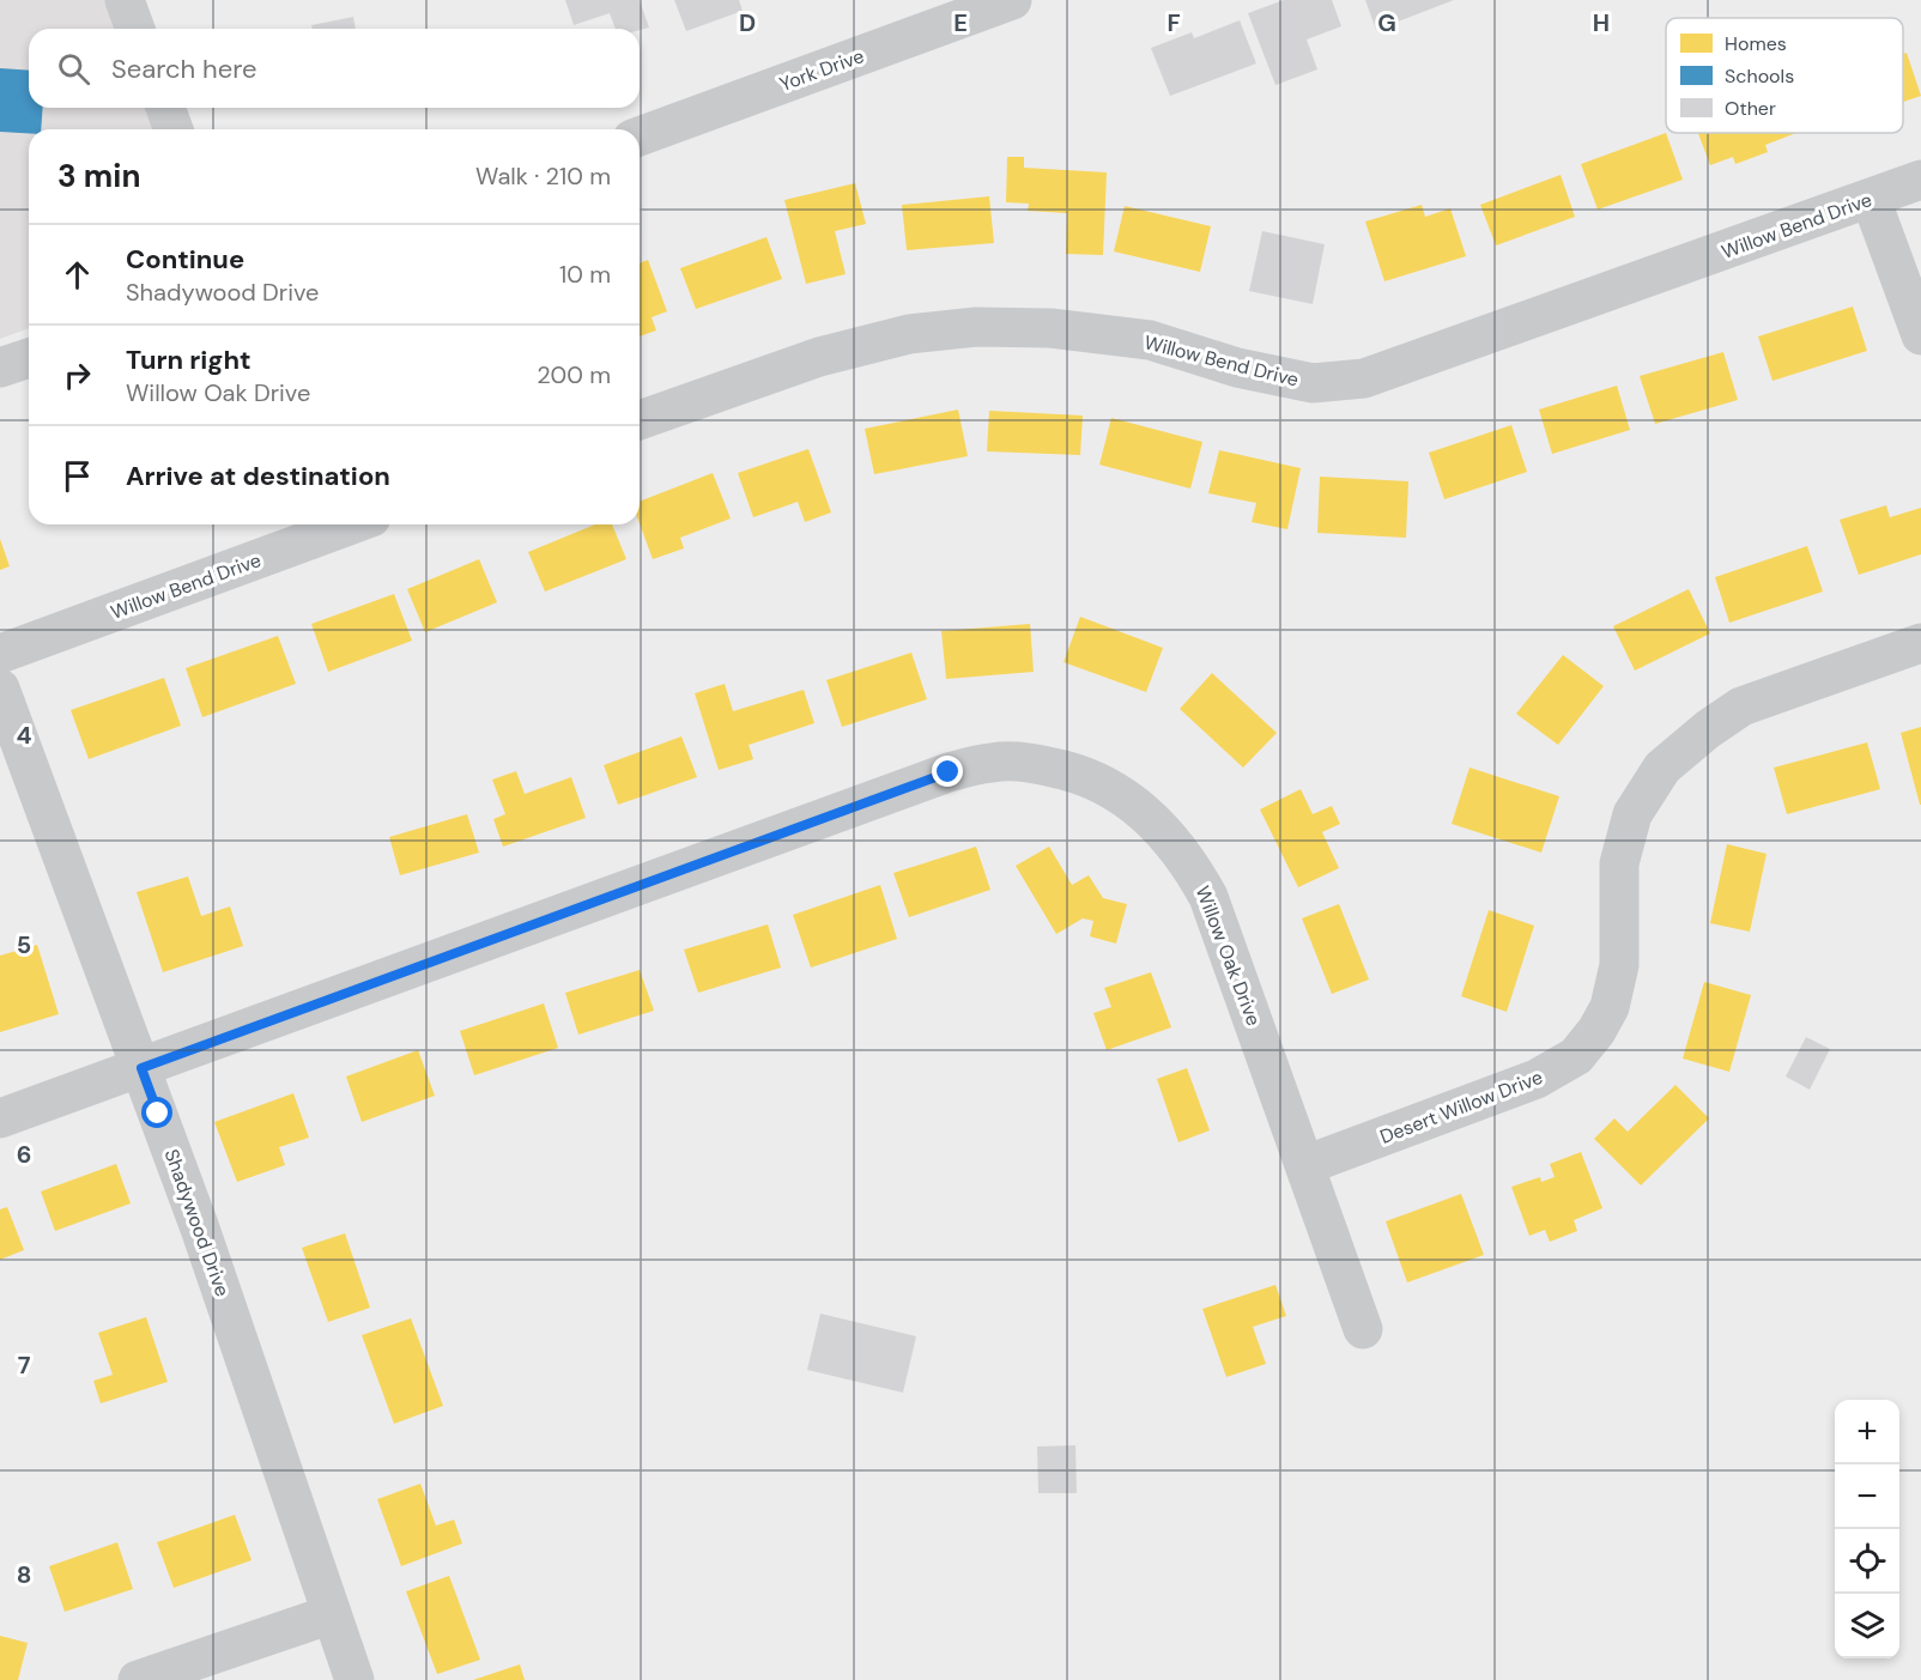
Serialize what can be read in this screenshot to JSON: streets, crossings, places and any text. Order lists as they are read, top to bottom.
{
  "streets": {
    "street": [
      "York Drive",
      "Willow Bend Drive",
      "Willow Oak Drive",
      "Desert Willow Drive",
      "Shadywood Drive"
    ]
  },
  "crossings": [
    ["Willow Oak Drive", "Desert Willow Drive"],
    ["Willow Oak Drive", "Shadywood Drive"]
  ],
  "legend": ["Homes", "Schools", "Other"],
  "page": {
    "search": "Search here",
    "heading": ["3 min", "Walk · 210 m"],
    "list": [
      ["Continue", "Shadywood Drive", "10 m"],
      ["Turn right", "Willow Oak Drive", "200 m"],
      "Arrive at destination"
    ],
    "map_buttons": ["+", "−"]
  },
  "grid": {
    "columns": [
      "D",
      "E",
      "F",
      "G",
      "H"
    ],
    "rows": [
      "4",
      "5",
      "6",
      "7",
      "8"
    ]
  }
}
